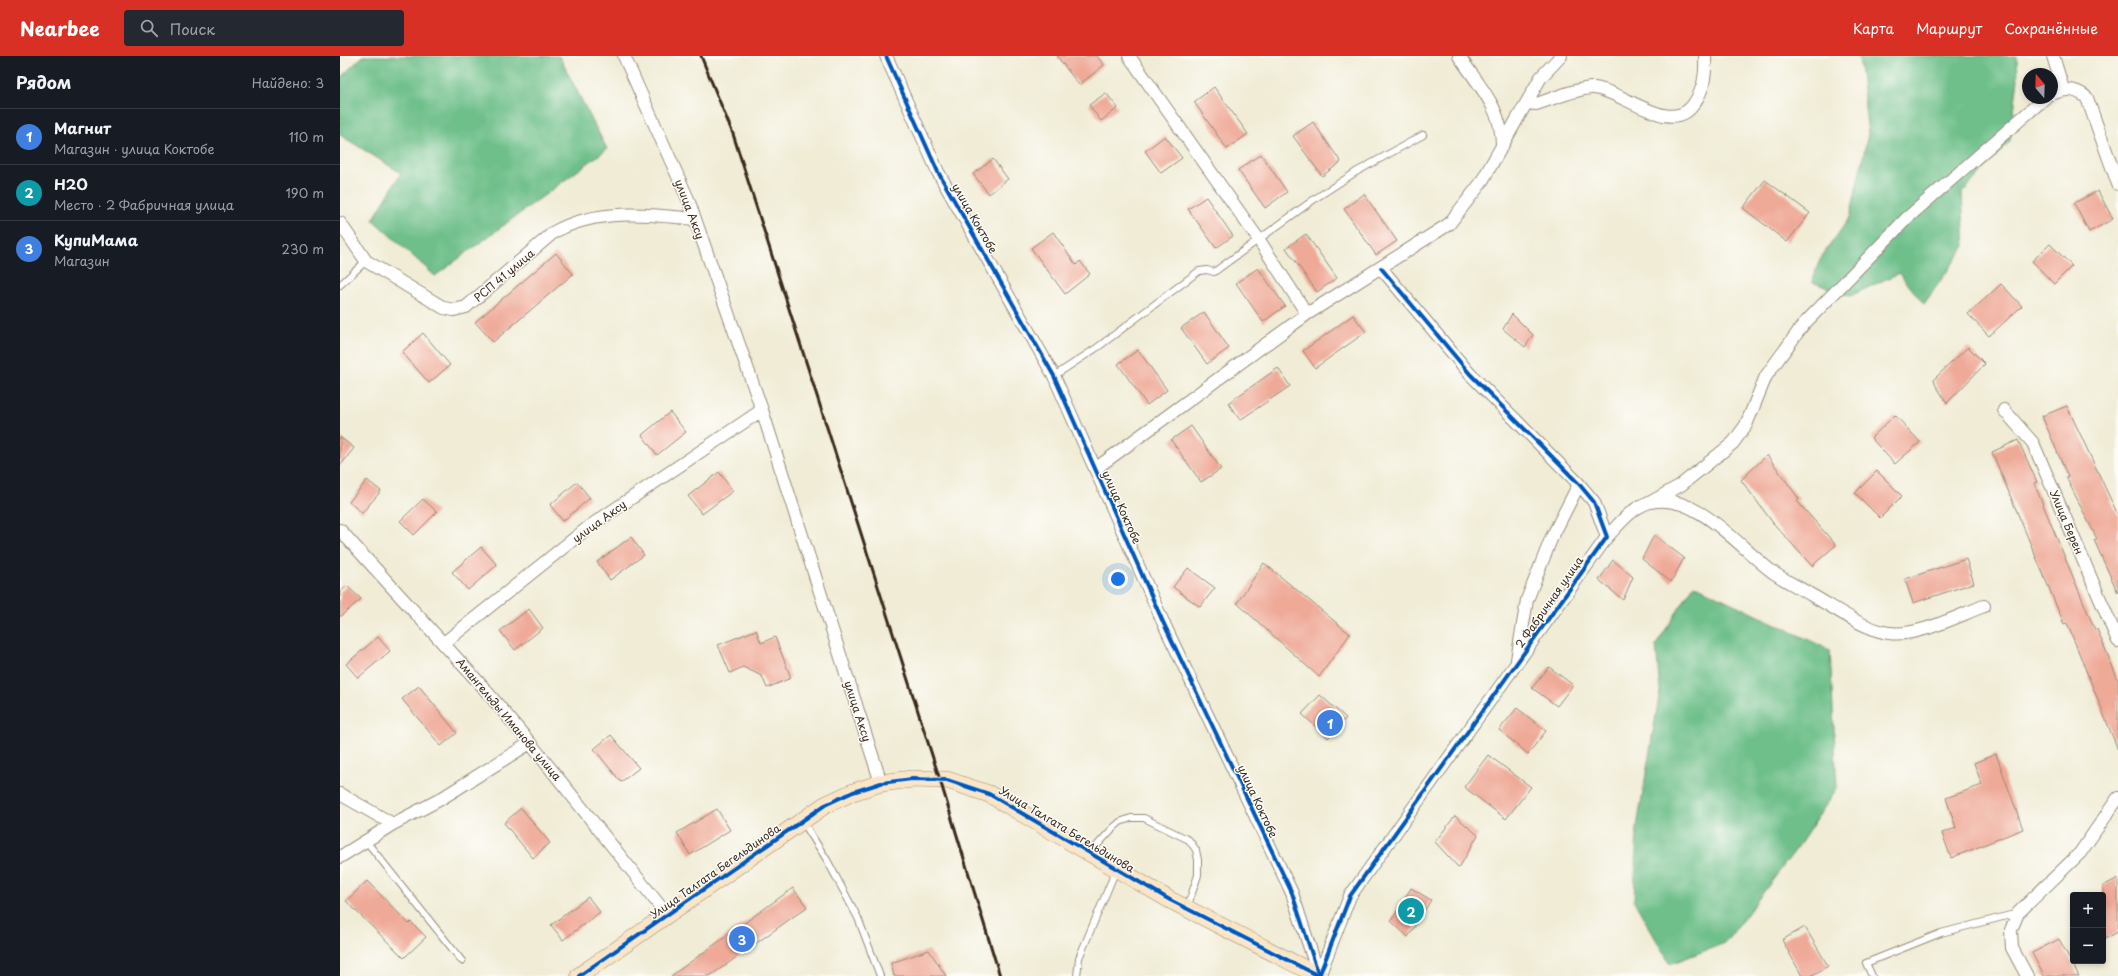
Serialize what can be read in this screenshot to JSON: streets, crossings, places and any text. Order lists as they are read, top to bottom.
{
  "streets": {
    "street": [
      "улица Аксу",
      "улица Коктобе",
      "РСП 41 улица",
      "Улица Берен",
      "2 Фабричная улица",
      "Амангельды Иманова улица",
      "Улица Талгата Бегельдинова"
    ]
  },
  "crossings": [
    ["улица Аксу", "РСП 41 улица"],
    ["улица Аксу", "Амангельды Иманова улица"],
    ["улица Аксу", "Улица Талгата Бегельдинова"],
    ["улица Коктобе", "2 Фабричная улица"],
    ["улица Коктобе", "Улица Талгата Бегельдинова"],
    ["2 Фабричная улица", "Улица Талгата Бегельдинова"],
    ["Амангельды Иманова улица", "Улица Талгата Бегельдинова"]
  ],
  "north": "top",
  "page": {
    "header": "Nearbee",
    "search": "Поиск",
    "nav": ["Карта", "Маршрут", "Сохранённые"],
    "heading": ["Рядом", "Найдено: 3"],
    "list": [
      {
        "mark": "1",
        "name": "Магнит",
        "note": "Магазин · улица Коктобе",
        "value": "110 m"
      },
      {
        "mark": "2",
        "name": "H2O",
        "note": "Место · 2 Фабричная улица",
        "value": "190 m"
      },
      {
        "mark": "3",
        "name": "КупиМама",
        "note": "Магазин",
        "value": "230 m"
      }
    ],
    "pins": ["1", "2", "3"],
    "map_buttons": ["+", "−"]
  }
}
